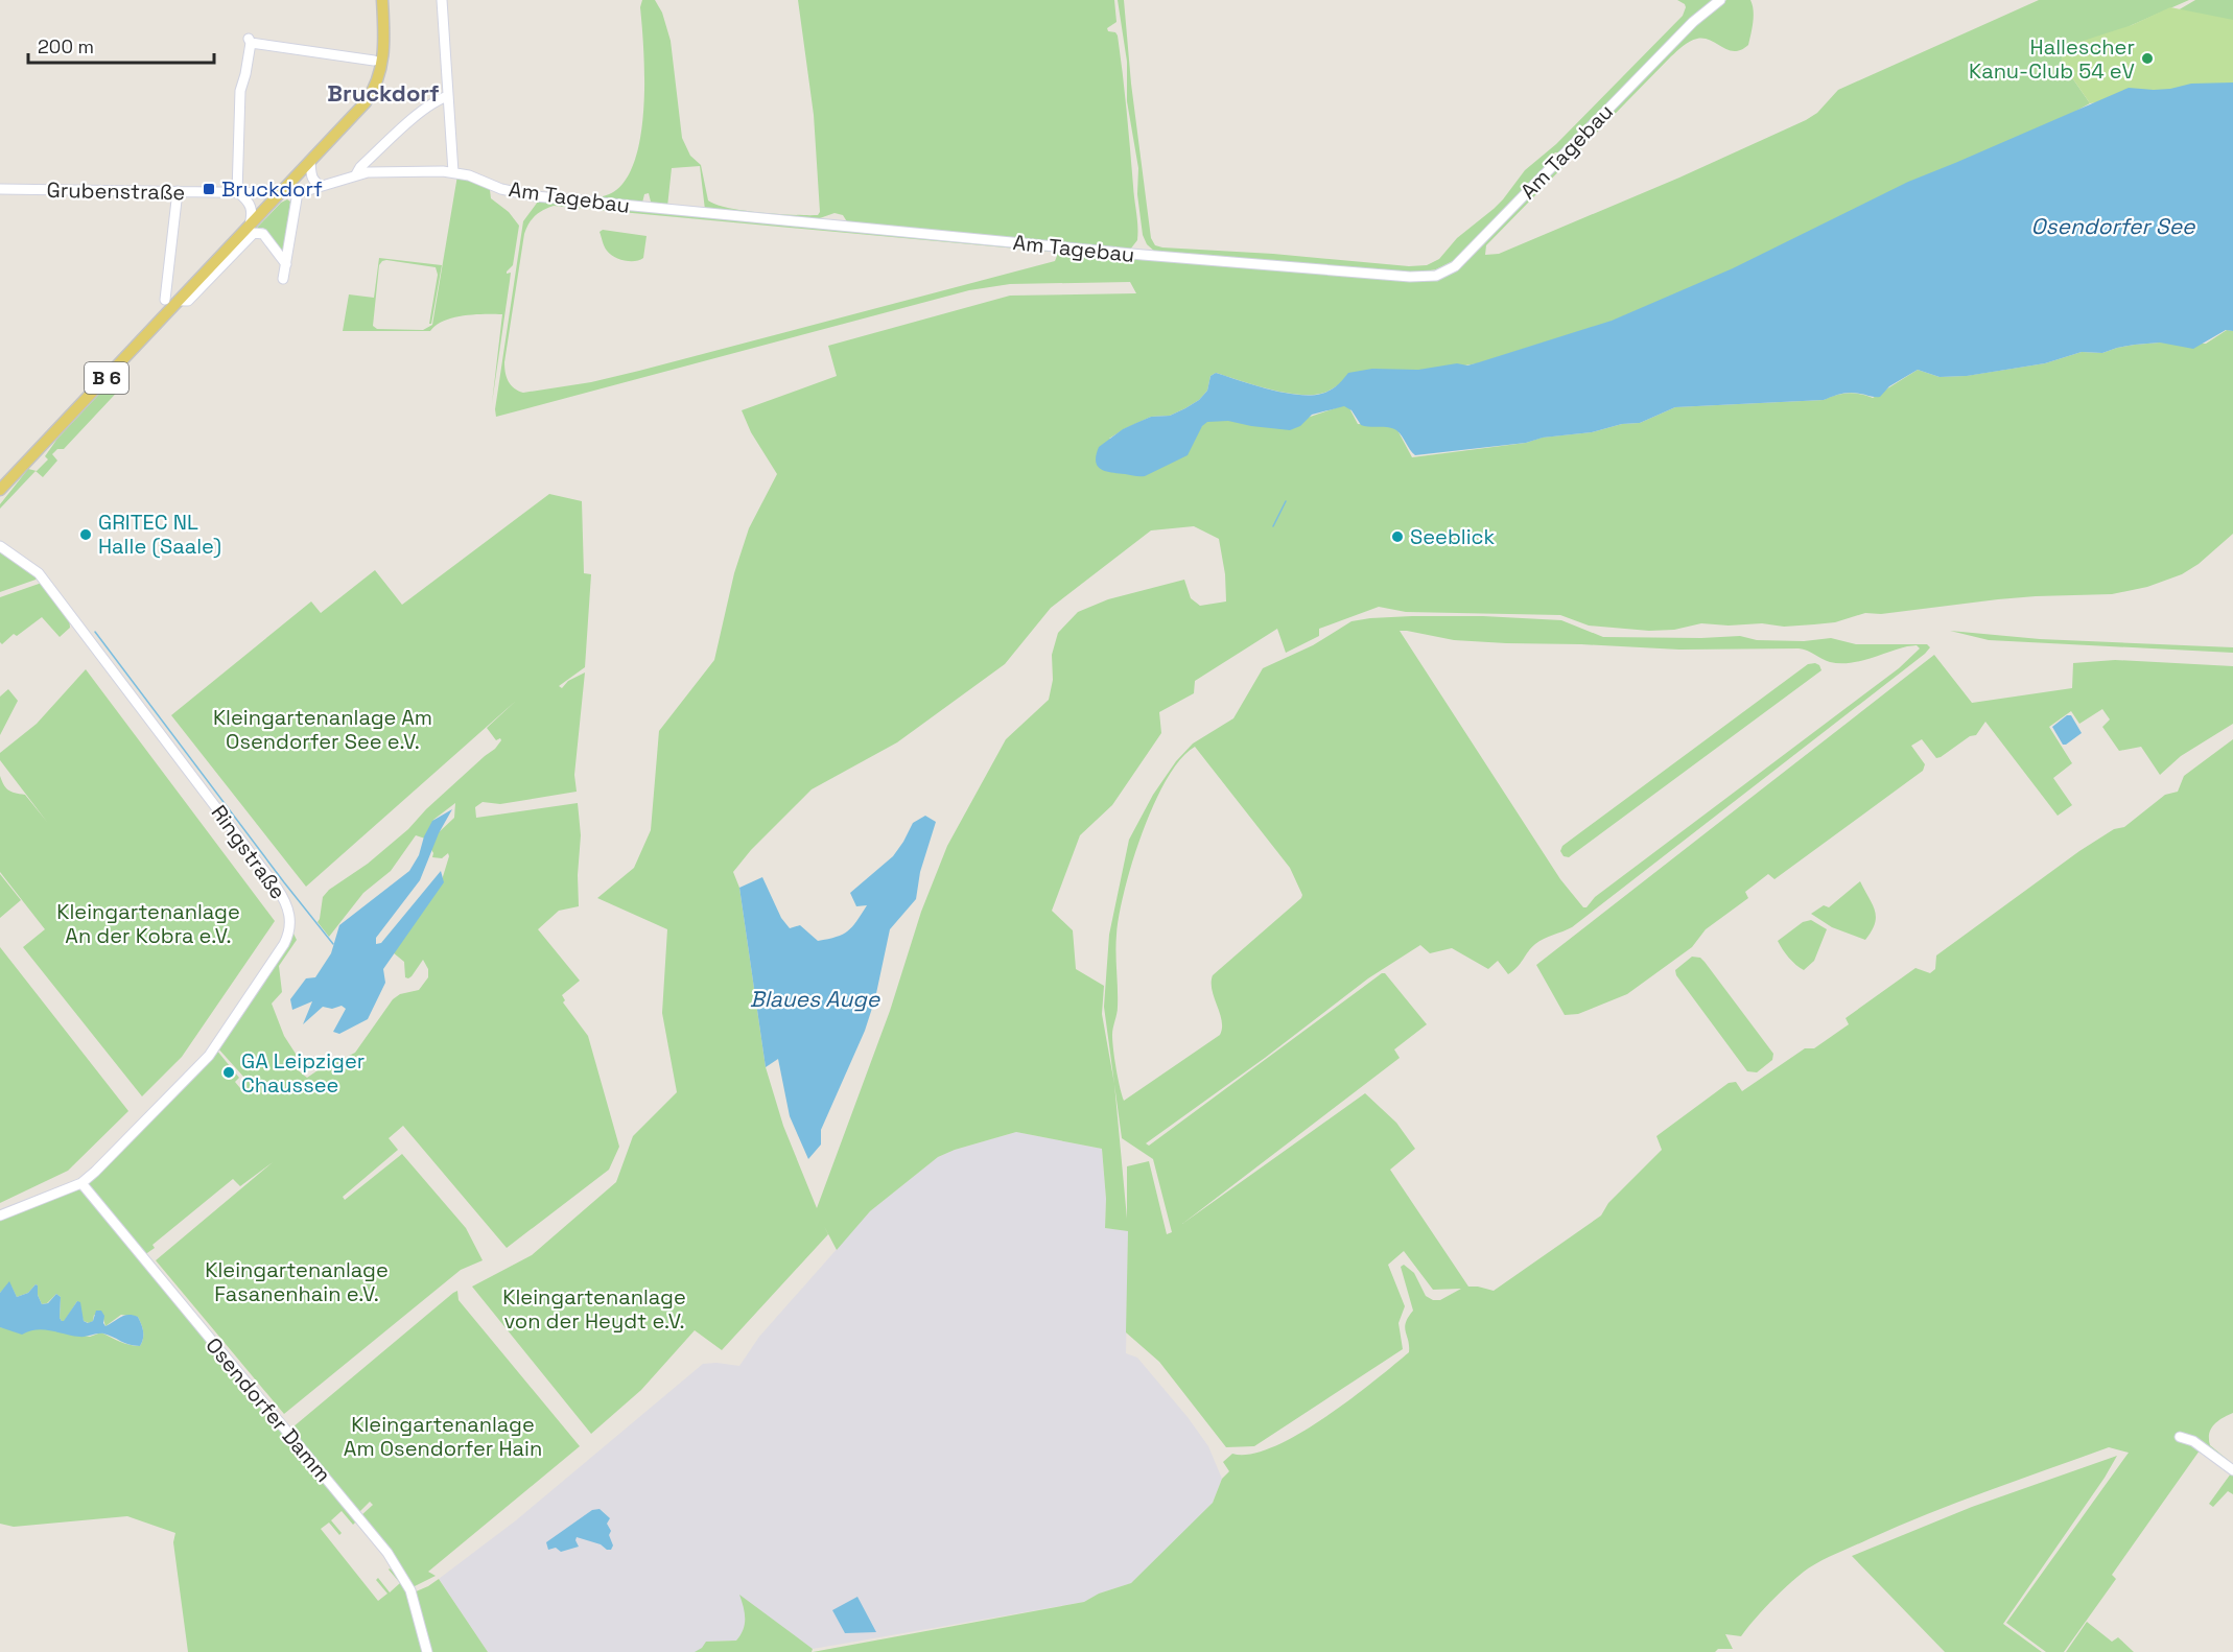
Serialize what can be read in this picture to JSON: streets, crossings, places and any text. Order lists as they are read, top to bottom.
{
  "streets": {
    "main road": ["B 6"],
    "street": [
      "Am Tagebau",
      "Grubenstraße",
      "Ringstraße",
      "Osendorfer Damm"
    ]
  },
  "crossings": [
    ["Am Tagebau", "Grubenstraße"],
    ["Am Tagebau", "B 6"],
    ["Grubenstraße", "B 6"],
    ["Ringstraße", "Osendorfer Damm"]
  ],
  "districts": ["Bruckdorf"],
  "water": ["Osendorfer See", "Blaues Auge"],
  "parks": [
    "Kleingartenanlage Am Osendorfer See e.V.",
    "Kleingartenanlage An der Kobra e.V.",
    "Kleingartenanlage Fasanenhain e.V.",
    "Kleingartenanlage von der Heydt e.V.",
    "Kleingartenanlage Am Osendorfer Hain"
  ],
  "places": {
    "other": [
      "Hallescher Kanu-Club 54 eV",
      "GRITEC NL Halle (Saale)",
      "Seeblick",
      "GA Leipziger Chaussee"
    ],
    "transit": ["Bruckdorf"]
  },
  "scale_bar": "200 m"
}
